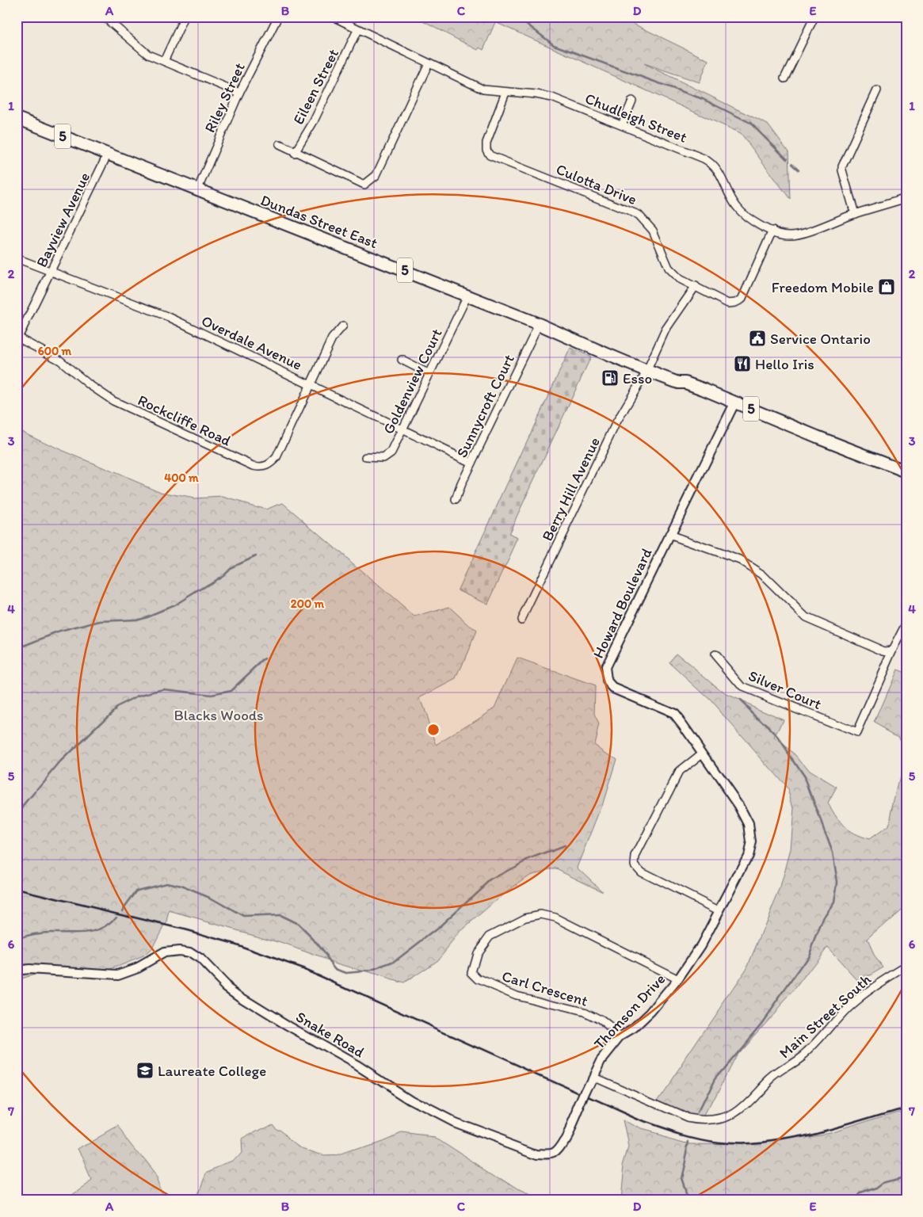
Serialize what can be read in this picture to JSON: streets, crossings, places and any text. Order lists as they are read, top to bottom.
{
  "streets": {
    "main road": ["5", "Dundas Street East"],
    "street": [
      "Eileen Street",
      "Riley Street",
      "Chudleigh Street",
      "Culotta Drive",
      "Bayview Avenue",
      "Overdale Avenue",
      "Goldenview Court",
      "Sunnycroft Court",
      "Rockcliffe Road",
      "Berry Hill Avenue",
      "Howard Boulevard",
      "Silver Court",
      "Carl Crescent",
      "Thomson Drive",
      "Main Street South",
      "Snake Road"
    ]
  },
  "crossings": [
    ["Eileen Street", "Chudleigh Street"],
    ["Riley Street", "Dundas Street East"],
    ["Chudleigh Street", "Culotta Drive"],
    ["Culotta Drive", "Berry Hill Avenue"],
    ["Bayview Avenue", "Dundas Street East"],
    ["Bayview Avenue", "Overdale Avenue"],
    ["Bayview Avenue", "Rockcliffe Road"],
    ["Dundas Street East", "Goldenview Court"],
    ["Dundas Street East", "Sunnycroft Court"],
    ["Dundas Street East", "Berry Hill Avenue"],
    ["Dundas Street East", "Howard Boulevard"],
    ["Overdale Avenue", "Goldenview Court"],
    ["Overdale Avenue", "Sunnycroft Court"],
    ["Overdale Avenue", "Rockcliffe Road"],
    ["Howard Boulevard", "Thomson Drive"],
    ["Carl Crescent", "Thomson Drive"],
    ["Thomson Drive", "Main Street South"],
    ["Thomson Drive", "Snake Road"],
    ["Main Street South", "Snake Road"]
  ],
  "parks": ["Blacks Woods"],
  "places": {
    "shop": ["Freedom Mobile"],
    "public building": ["Service Ontario"],
    "restaurant": ["Hello Iris"],
    "fuel station": ["Esso"],
    "school or university": ["Laureate College"]
  },
  "grid": {
    "columns": [
      "A",
      "B",
      "C",
      "D",
      "E"
    ],
    "rows": [
      "1",
      "2",
      "3",
      "4",
      "5",
      "6",
      "7"
    ]
  },
  "rings": ["600 m", "400 m", "200 m"]
}
